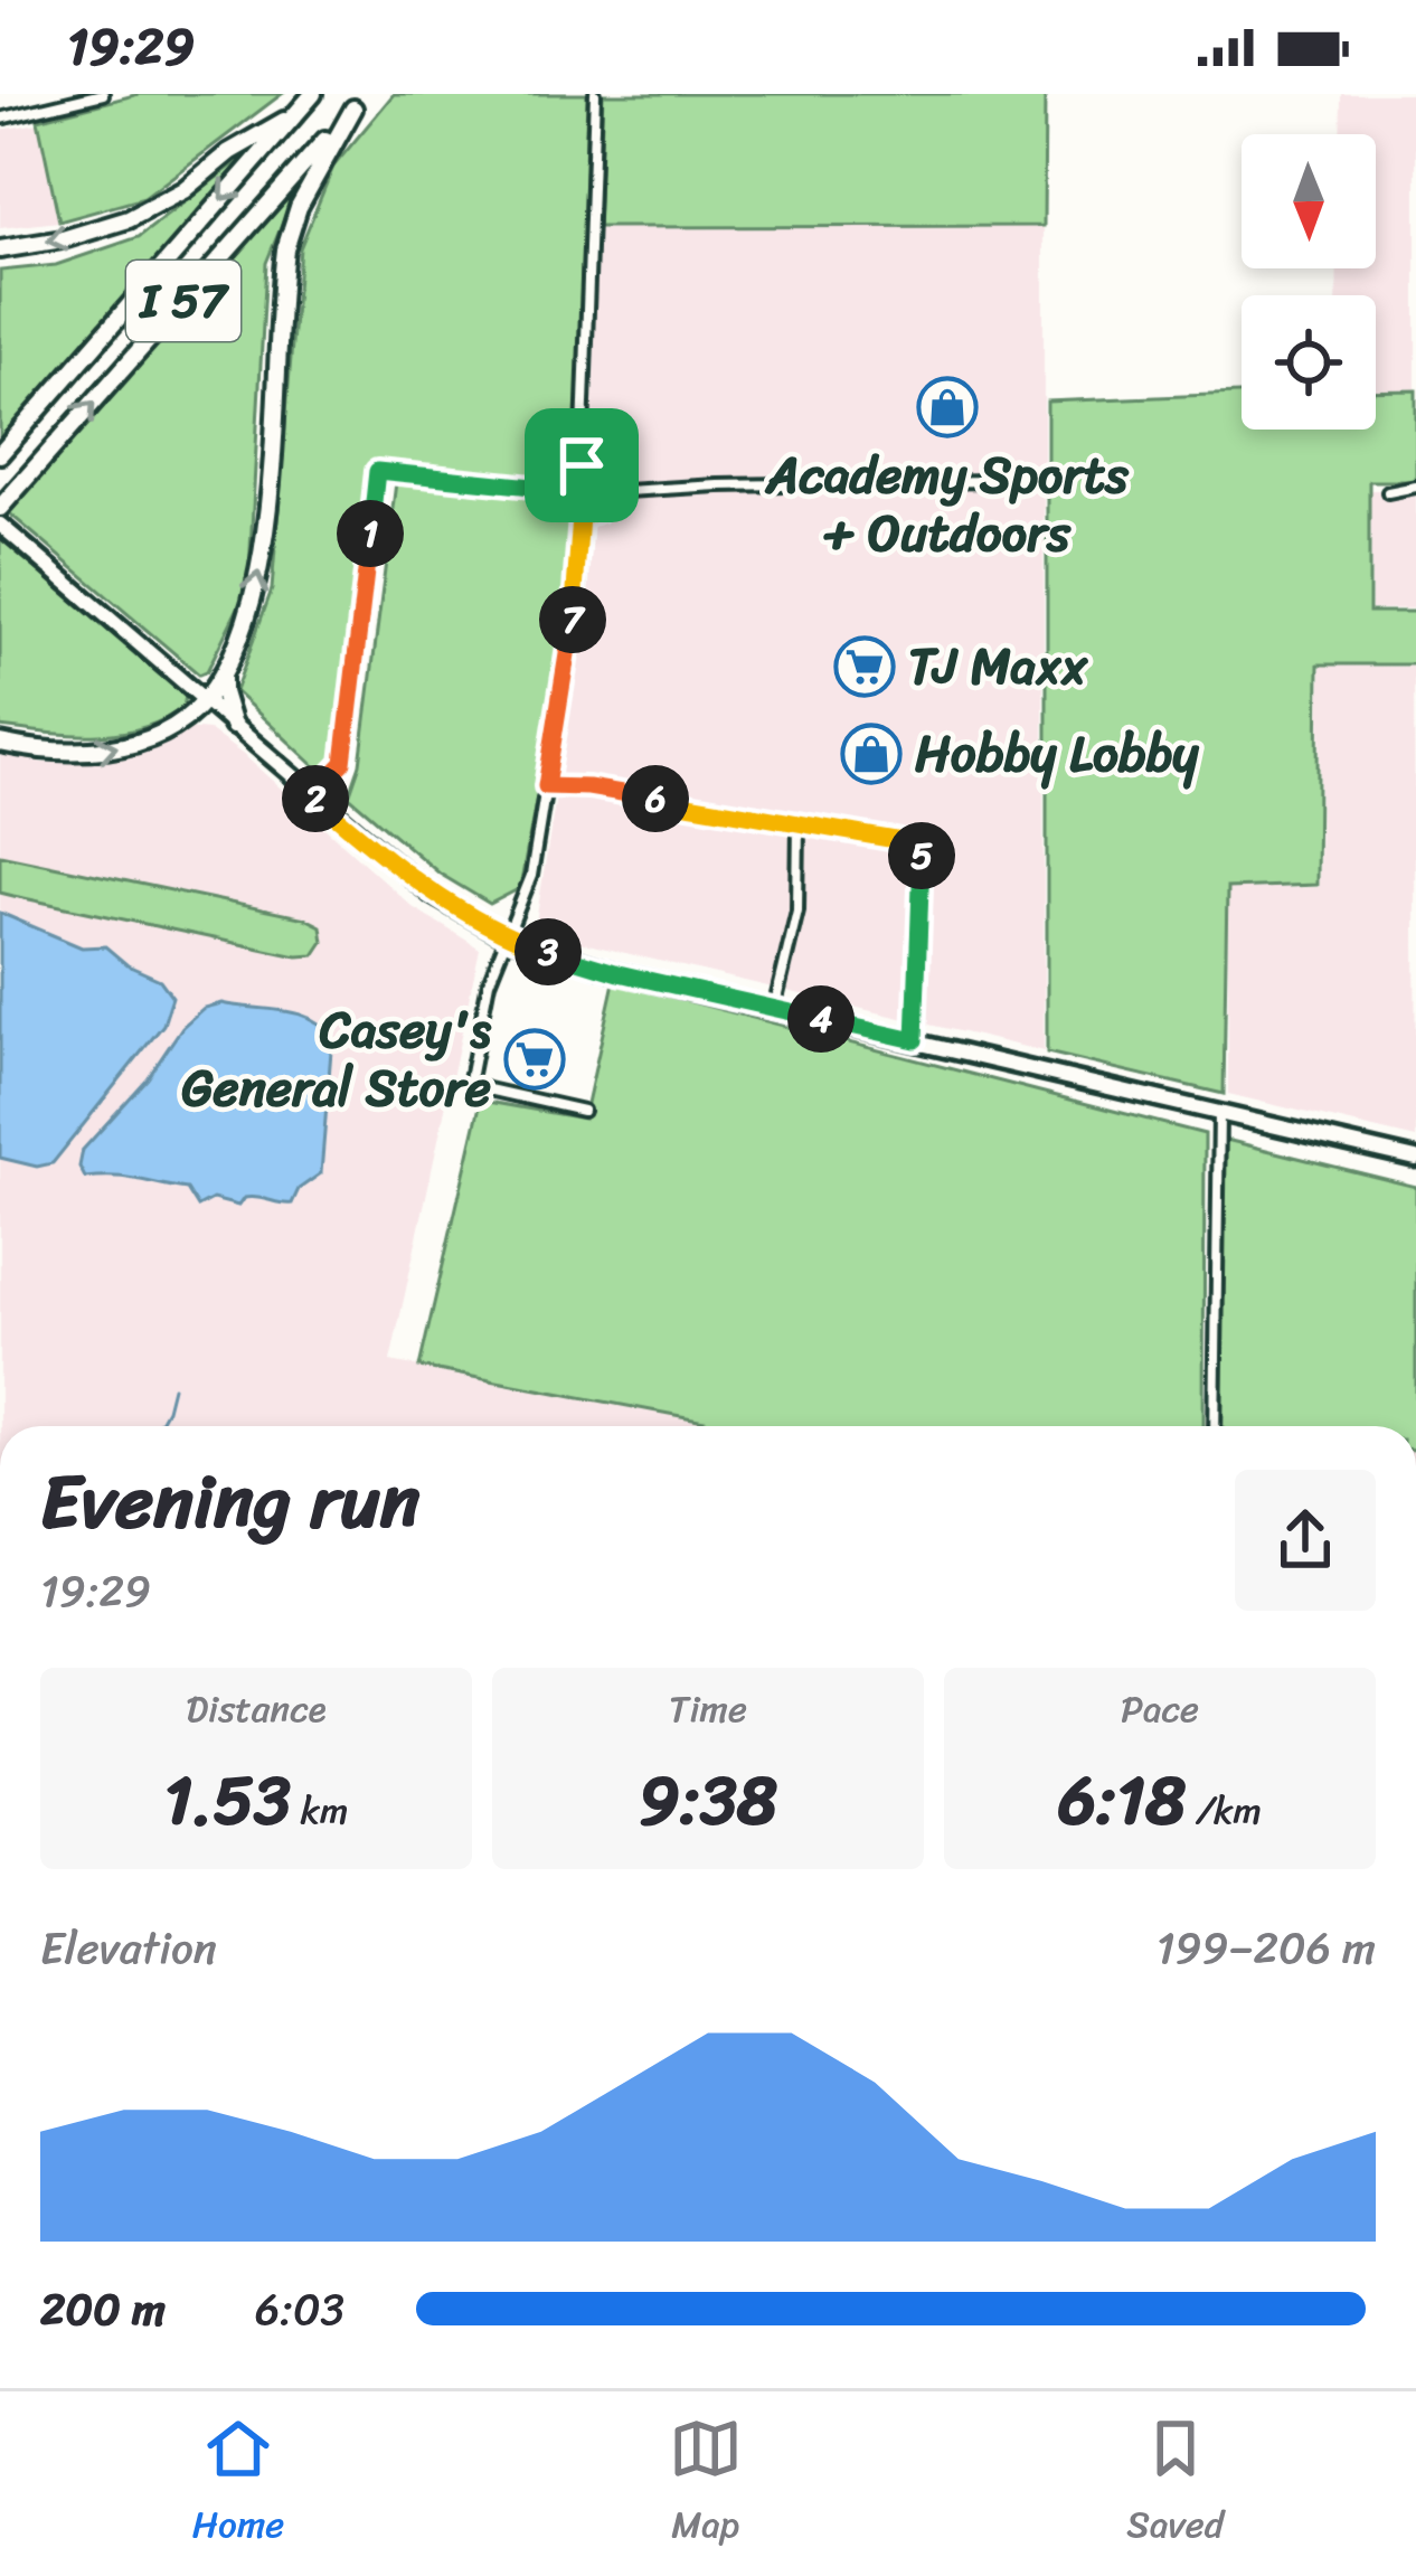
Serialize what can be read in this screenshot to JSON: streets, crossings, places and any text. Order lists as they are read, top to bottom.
{
  "streets": {
    "highway": ["I 57"]
  },
  "places": {
    "shop": ["Academy Sports + Outdoors", "Hobby Lobby"],
    "supermarket": ["TJ Maxx", "Casey's General Store"]
  },
  "north": "bottom",
  "page": {
    "status": "19:29",
    "pins": [
      "1",
      "7",
      "2",
      "6",
      "5",
      "3",
      "4"
    ],
    "heading": ["Evening run", "19:29"],
    "stats": [
      ["Distance", "1.53 km"],
      ["Time", "9:38"],
      ["Pace", "6:18 /km"]
    ],
    "chart": ["Elevation", "199–206 m"],
    "list": [
      {
        "name": "200 m",
        "note": "6:03"
      }
    ],
    "tabs": ["Home", "Map", "Saved"]
  }
}
